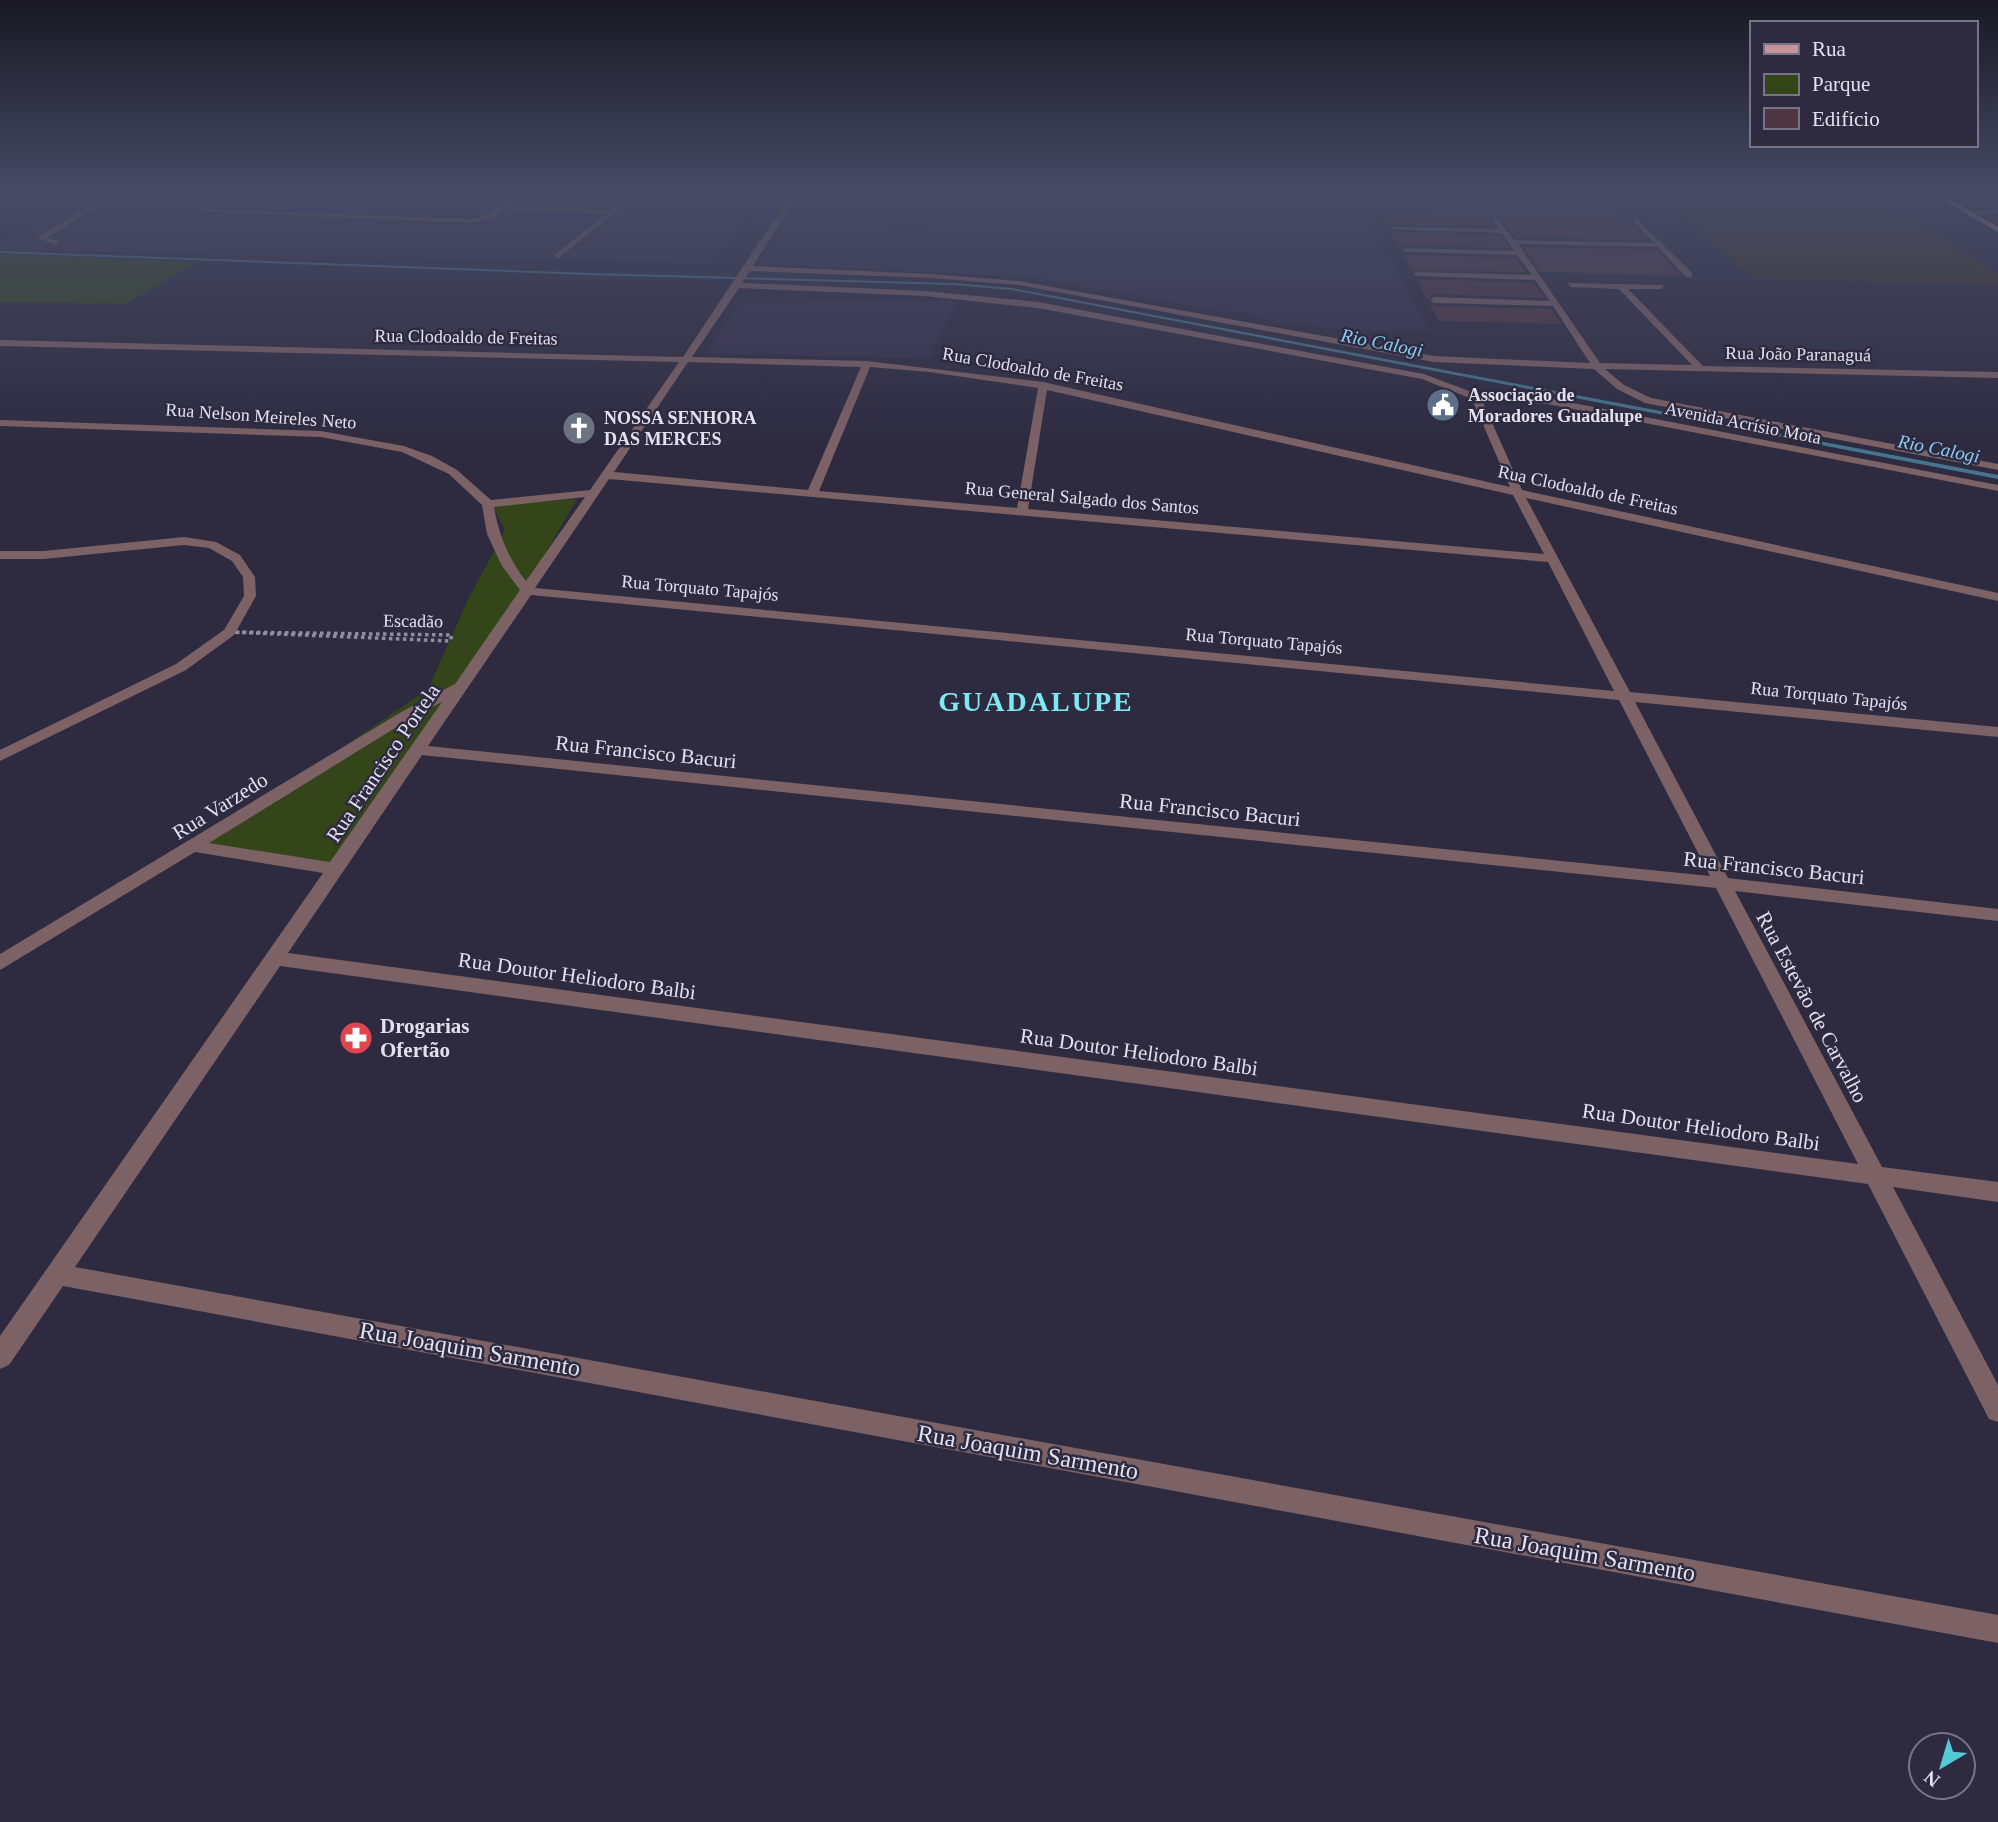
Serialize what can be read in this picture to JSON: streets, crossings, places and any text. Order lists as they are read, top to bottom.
{
  "streets": {
    "street": [
      "Rua Clodoaldo de Freitas",
      "Rua João Paranaguá",
      "Rua Nelson Meireles Neto",
      "Avenida Acrísio Mota",
      "Rua General Salgado dos Santos",
      "Rua Torquato Tapajós",
      "Rua Francisco Bacuri",
      "Rua Francisco Portela",
      "Rua Varzedo",
      "Rua Doutor Heliodoro Balbi",
      "Rua Estevão de Carvalho",
      "Rua Joaquim Sarmento"
    ],
    "path": ["Escadão"]
  },
  "crossings": [
    ["Rua Clodoaldo de Freitas", "Rua Francisco Portela"],
    ["Rua Clodoaldo de Freitas", "Rua Estevão de Carvalho"],
    ["Rua João Paranaguá", "Avenida Acrísio Mota"],
    ["Avenida Acrísio Mota", "Rua Francisco Portela"],
    ["Avenida Acrísio Mota", "Rua Estevão de Carvalho"],
    ["Rua General Salgado dos Santos", "Rua Francisco Portela"],
    ["Rua General Salgado dos Santos", "Rua Estevão de Carvalho"],
    ["Rua Torquato Tapajós", "Rua Francisco Portela"],
    ["Rua Torquato Tapajós", "Rua Estevão de Carvalho"],
    ["Rua Francisco Bacuri", "Rua Francisco Portela"],
    ["Rua Francisco Bacuri", "Rua Estevão de Carvalho"],
    ["Rua Francisco Portela", "Rua Varzedo"],
    ["Rua Francisco Portela", "Rua Doutor Heliodoro Balbi"],
    ["Rua Francisco Portela", "Rua Joaquim Sarmento"],
    ["Rua Doutor Heliodoro Balbi", "Rua Estevão de Carvalho"]
  ],
  "districts": ["GUADALUPE"],
  "water": ["Rio Calogi"],
  "places": {
    "public building": ["Associação de Moradores Guadalupe"],
    "church": ["NOSSA SENHORA DAS MERCES"],
    "pharmacy": ["Drogarias Ofertão"]
  },
  "legend": ["Rua", "Parque", "Edifício"],
  "north": "bottom left"
}
